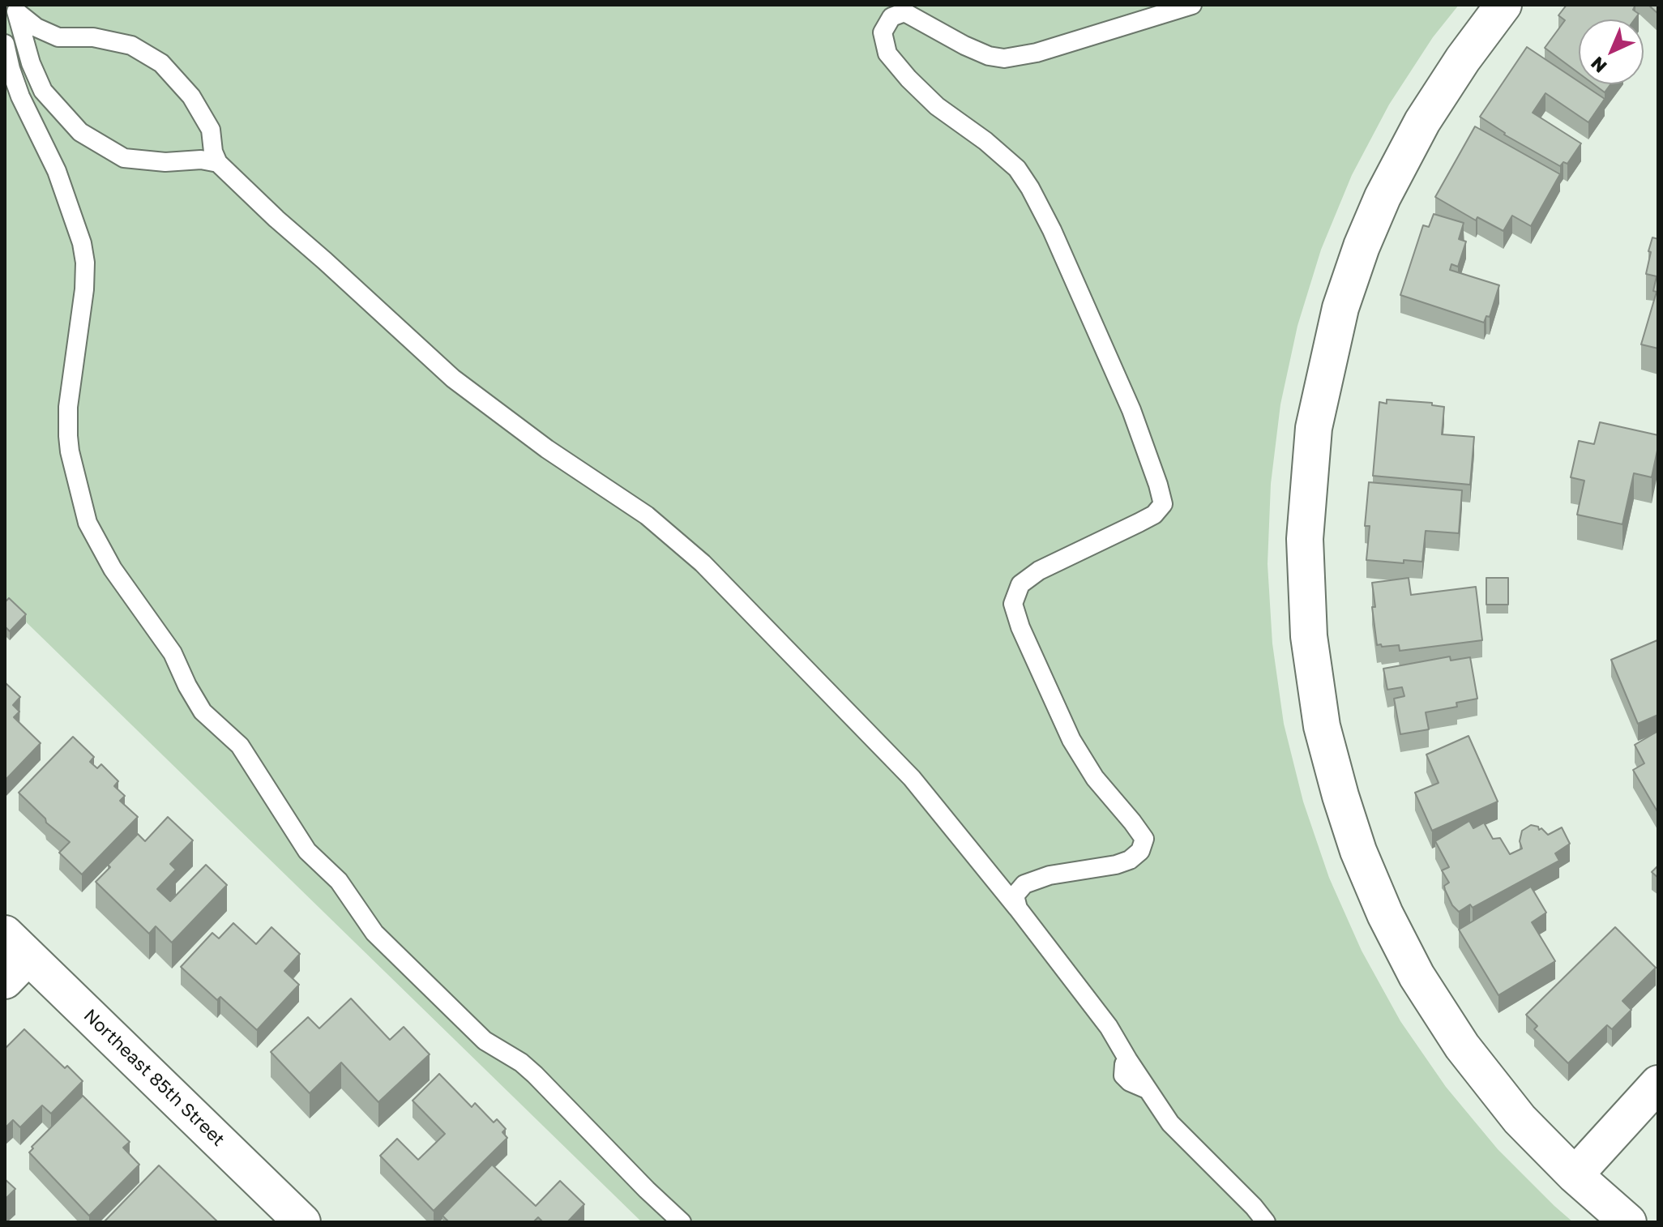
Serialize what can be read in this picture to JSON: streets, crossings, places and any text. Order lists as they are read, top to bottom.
{
  "streets": {
    "street": ["Northeast 85th Street"]
  },
  "north": "bottom left"
}
